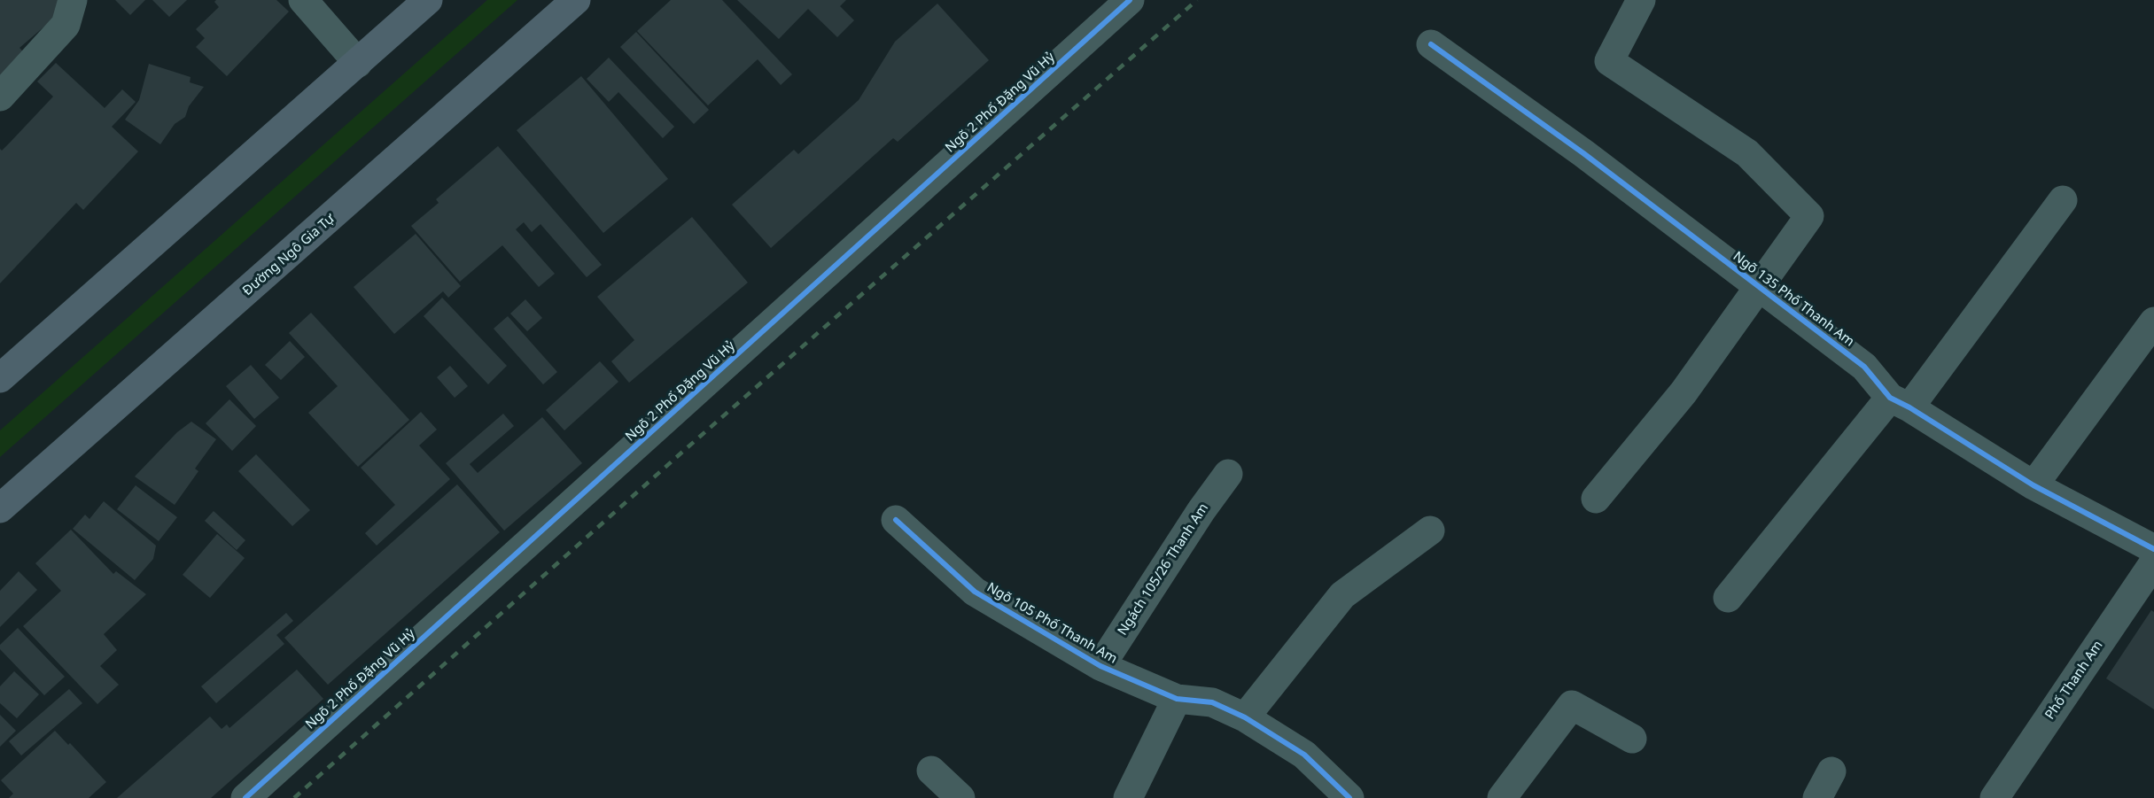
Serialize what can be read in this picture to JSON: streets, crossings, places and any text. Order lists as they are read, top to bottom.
{
  "streets": {
    "main road": ["Đường Ngô Gia Tự"],
    "street": [
      "Ngõ 2 Phố Đặng Vũ Hỷ",
      "Ngõ 135 Phố Thanh Am",
      "Ngách 105/26 Thanh Am",
      "Ngõ 105 Phố Thanh Am",
      "Phố Thanh Am"
    ]
  },
  "crossings": [
    ["Ngách 105/26 Thanh Am", "Ngõ 105 Phố Thanh Am"]
  ]
}
